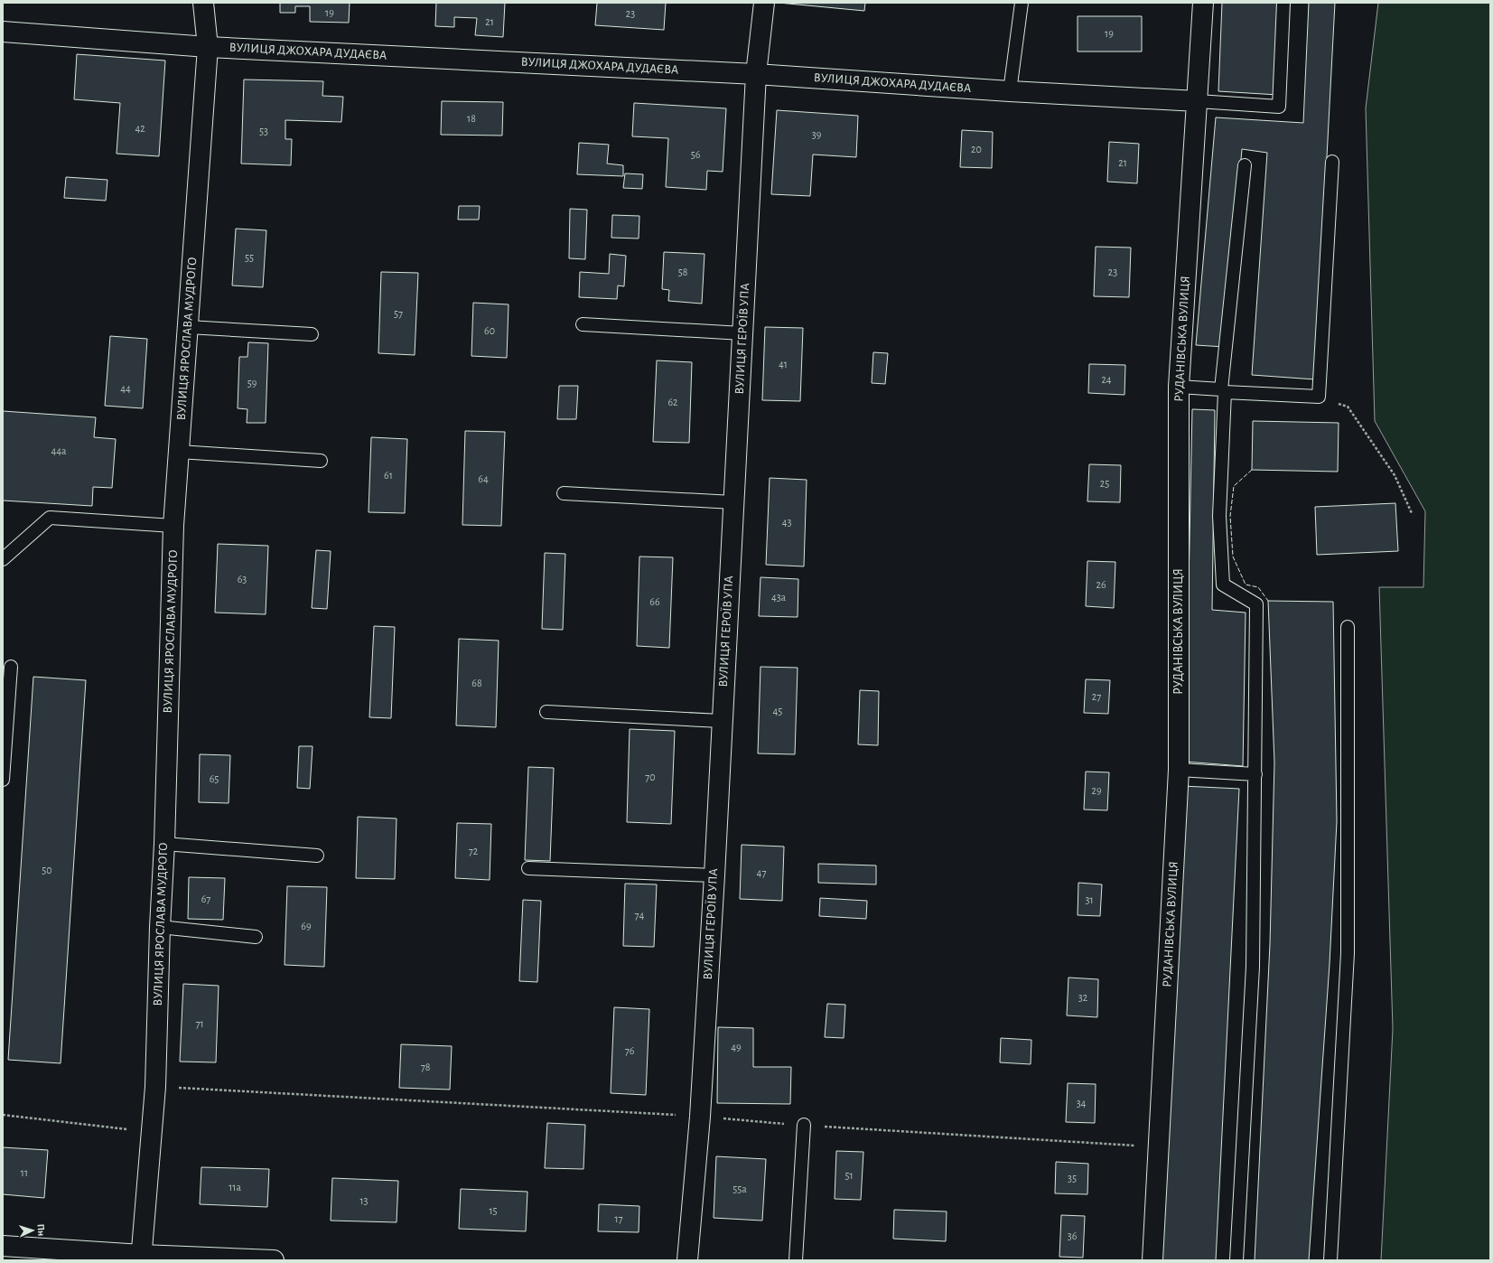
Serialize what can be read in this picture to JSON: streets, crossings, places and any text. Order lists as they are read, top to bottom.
{
  "streets": {
    "street": [
      "ВУЛИЦЯ ДЖОХАРА ДУДАЄВА",
      "ВУЛИЦЯ ЯРОСЛАВА МУДРОГО",
      "ВУЛИЦЯ ГЕРОЇВ УПА",
      "РУДАНІВСЬКА ВУЛИЦЯ"
    ]
  },
  "crossings": [
    ["ВУЛИЦЯ ДЖОХАРА ДУДАЄВА", "ВУЛИЦЯ ЯРОСЛАВА МУДРОГО"],
    ["ВУЛИЦЯ ДЖОХАРА ДУДАЄВА", "ВУЛИЦЯ ГЕРОЇВ УПА"],
    ["ВУЛИЦЯ ДЖОХАРА ДУДАЄВА", "РУДАНІВСЬКА ВУЛИЦЯ"]
  ],
  "house_numbers": [
    "19",
    "23",
    "21",
    "19",
    "18",
    "42",
    "53",
    "39",
    "20",
    "56",
    "21",
    "55",
    "58",
    "23",
    "57",
    "60",
    "41",
    "24",
    "59",
    "44",
    "62",
    "44а",
    "61",
    "64",
    "25",
    "43",
    "63",
    "26",
    "43а",
    "66",
    "68",
    "27",
    "45",
    "70",
    "65",
    "29",
    "72",
    "50",
    "47",
    "67",
    "31",
    "74",
    "69",
    "32",
    "71",
    "49",
    "76",
    "78",
    "34",
    "11",
    "51",
    "35",
    "11а",
    "55а",
    "13",
    "15",
    "17",
    "36"
  ],
  "north": "right"
}
